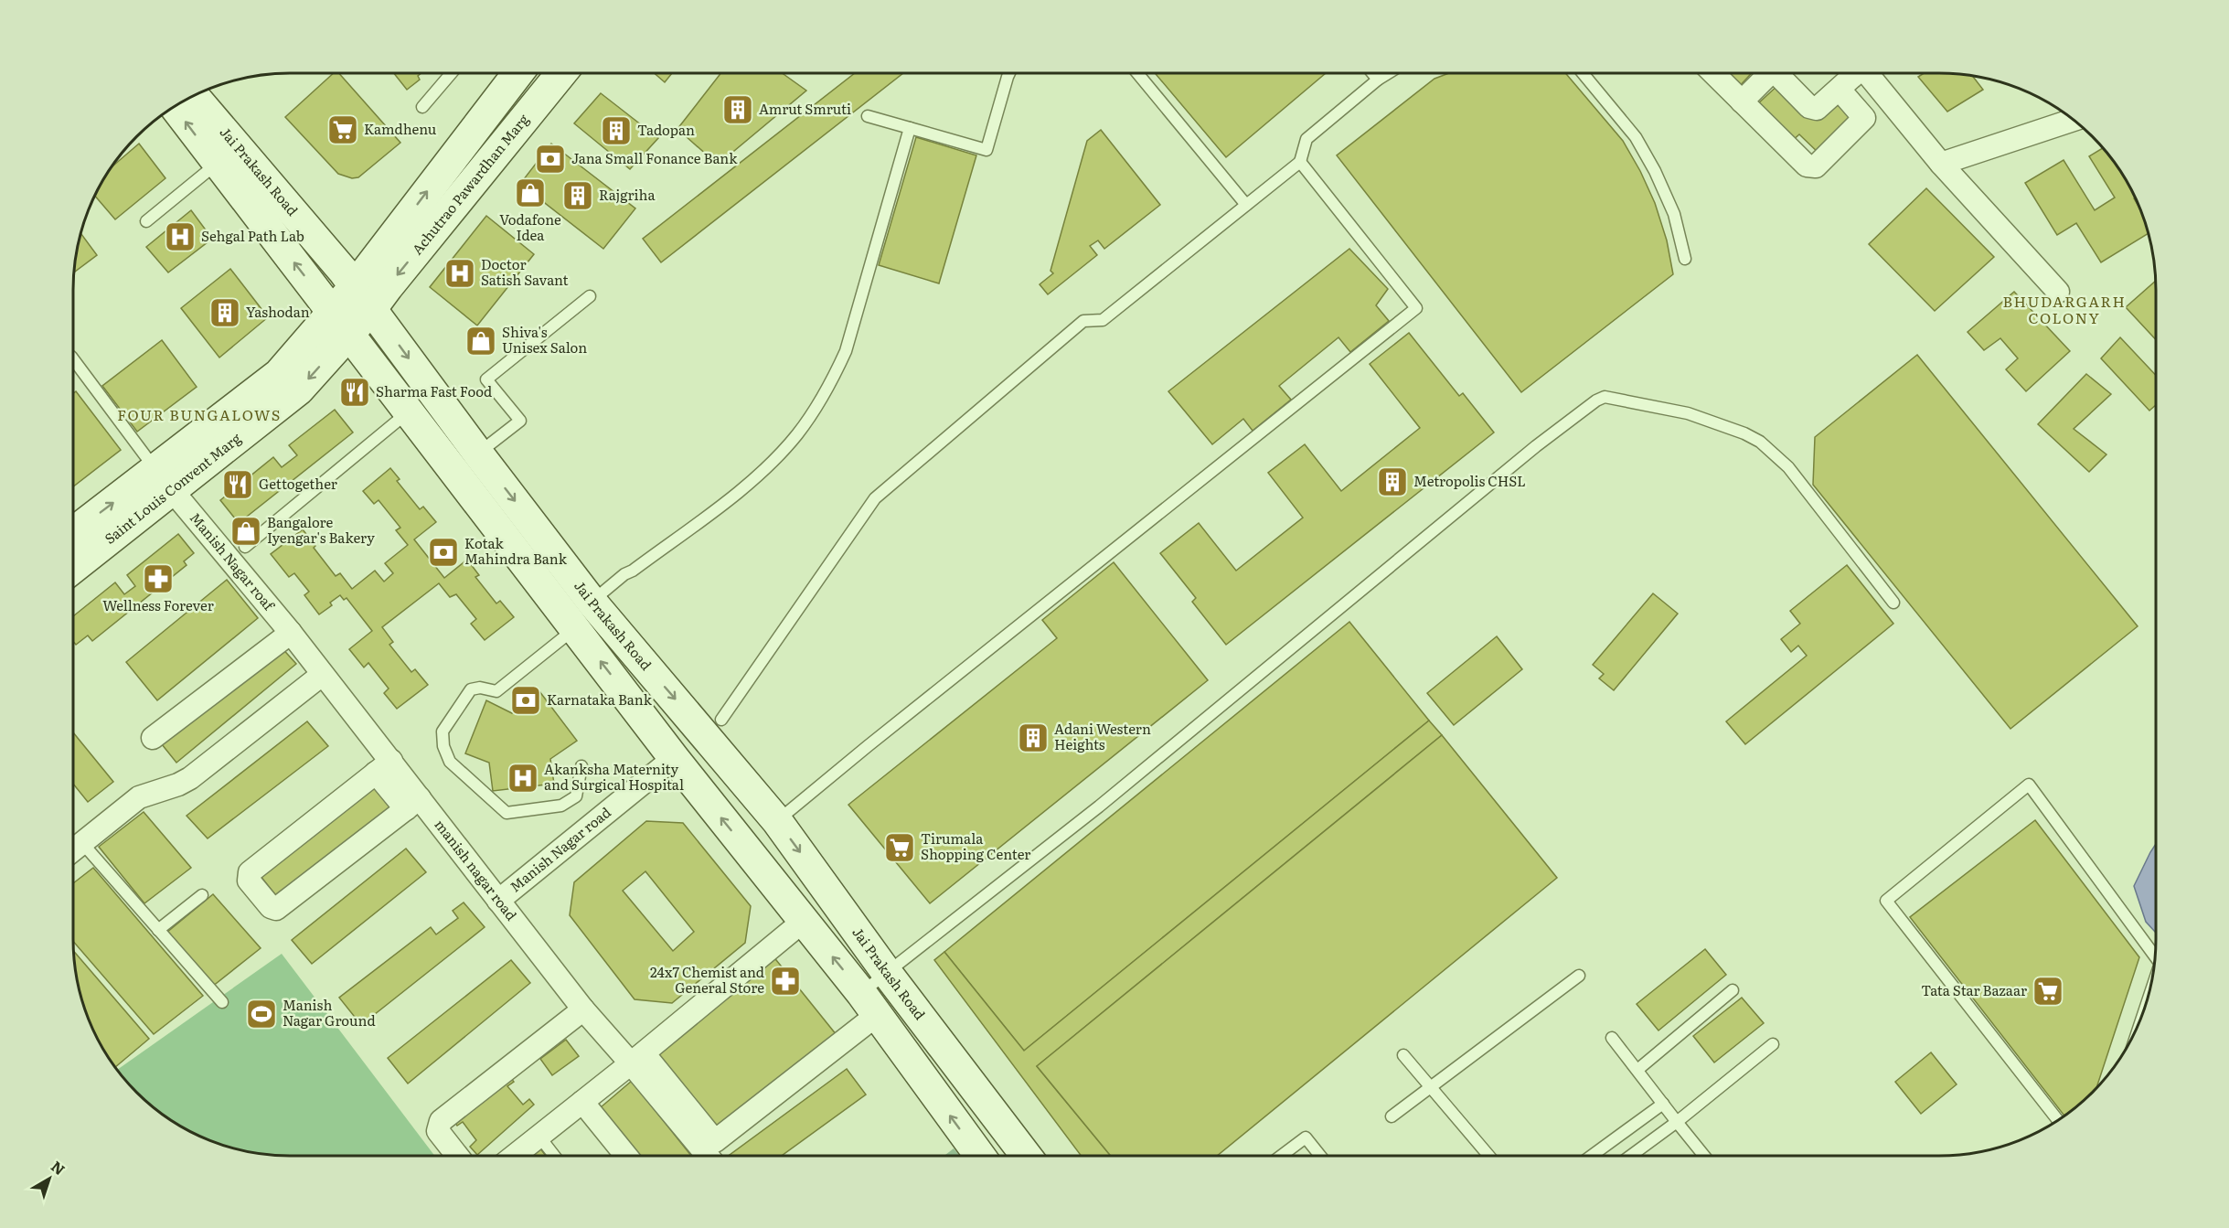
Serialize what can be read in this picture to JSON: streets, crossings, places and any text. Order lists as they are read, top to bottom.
{
  "streets": {
    "main road": ["Jai Prakash Road", "Achutrao Pawardhan Marg", "Saint Louis Convent Marg"],
    "street": ["Manish Nagar roaf", "Manish Nagar road", "manish nagar road"]
  },
  "crossings": [
    ["Jai Prakash Road", "Achutrao Pawardhan Marg"],
    ["Jai Prakash Road", "Saint Louis Convent Marg"],
    ["Jai Prakash Road", "Manish Nagar road"],
    ["Achutrao Pawardhan Marg", "Saint Louis Convent Marg"],
    ["Saint Louis Convent Marg", "Manish Nagar roaf"],
    ["Manish Nagar roaf", "manish nagar road"],
    ["Manish Nagar road", "manish nagar road"]
  ],
  "districts": ["BHUDARGARH COLONY", "FOUR BUNGALOWS"],
  "places": {
    "building": [
      "Amrut Smruti",
      "Tadopan",
      "Rajgriha",
      "Yashodan",
      "Metropolis CHSL",
      "Adani Western Heights"
    ],
    "supermarket": ["Kamdhenu", "Tirumala Shopping Center", "Tata Star Bazaar"],
    "bank": ["Jana Small Fonance Bank", "Kotak Mahindra Bank", "Karnataka Bank"],
    "shop": ["Vodafone Idea", "Shiva's Unisex Salon", "Bangalore Iyengar's Bakery"],
    "hospital": ["Sehgal Path Lab", "Doctor Satish Savant", "Akanksha Maternity and Surgical Hospital"],
    "restaurant": ["Sharma Fast Food", "Gettogether"],
    "pharmacy": ["Wellness Forever", "24x7 Chemist and General Store"],
    "sports": ["Manish Nagar Ground"]
  },
  "north": "top right"
}
